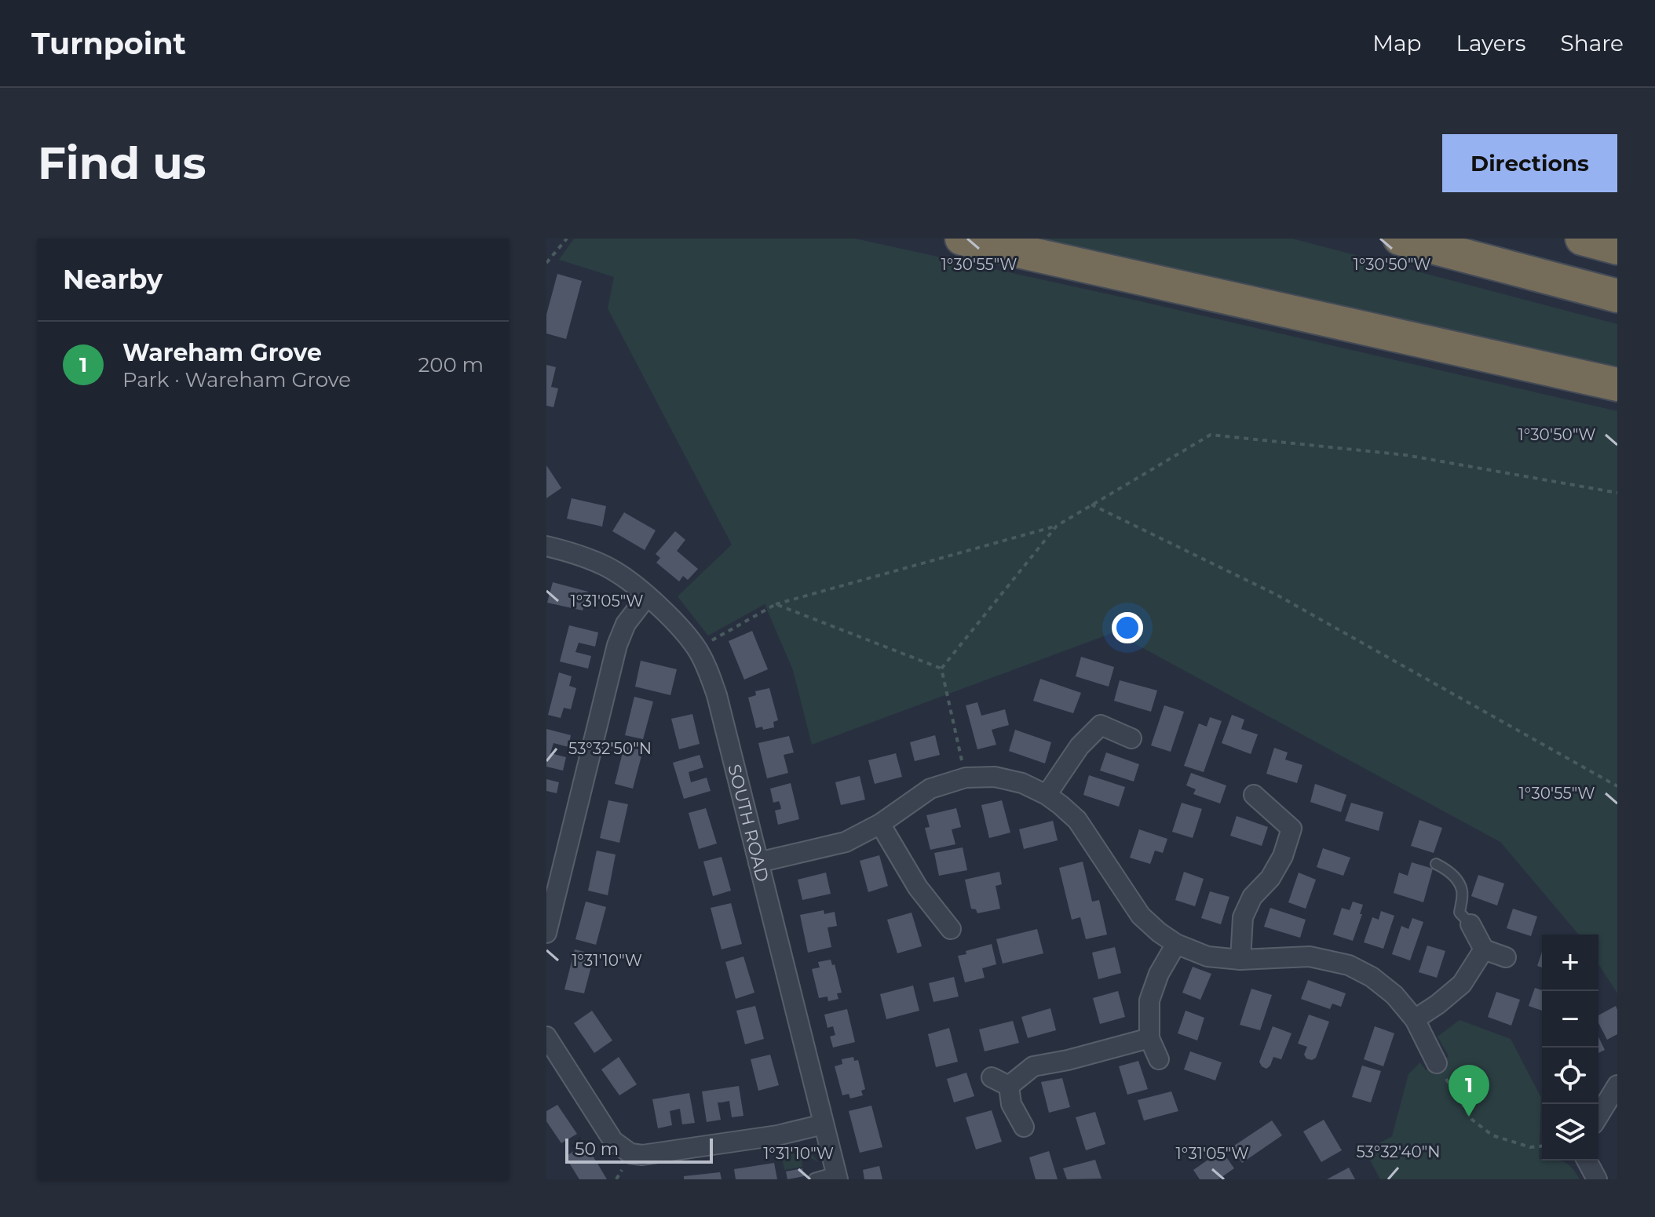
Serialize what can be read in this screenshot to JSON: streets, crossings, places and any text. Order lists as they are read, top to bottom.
{
  "streets": {
    "street": ["SOUTH ROAD"]
  },
  "scale_bar": "50 m",
  "page": {
    "header": "Turnpoint",
    "nav": ["Map", "Layers", "Share"],
    "buttons": "Directions",
    "title": "Find us",
    "heading": "Nearby",
    "list": [
      {
        "mark": "1",
        "name": "Wareham Grove",
        "note": "Park · Wareham Grove",
        "value": "200 m"
      }
    ],
    "map_buttons": ["+", "−"],
    "pins": "1",
    "scale": "50 m"
  },
  "coordinates": [
    "1°30'55\"W",
    "1°30'50\"W",
    "1°31'05\"W",
    "53°32'50\"N",
    "1°31'10\"W",
    "53°32'40\"N"
  ]
}
